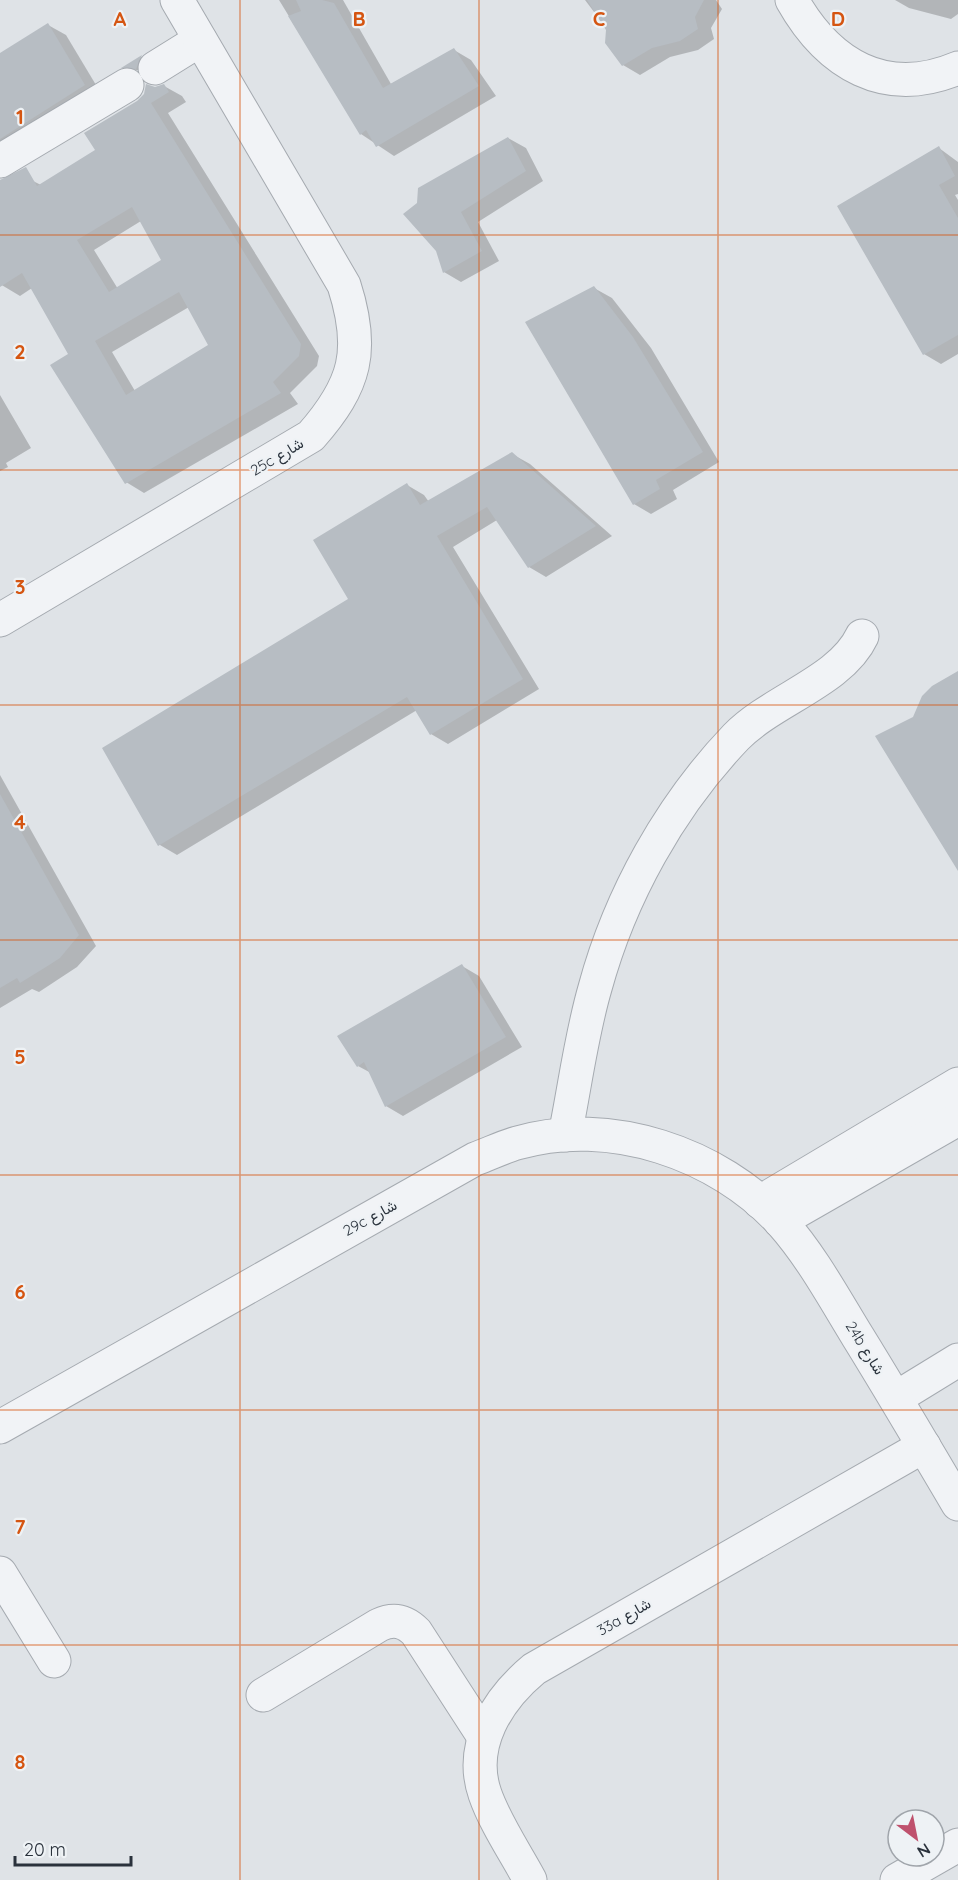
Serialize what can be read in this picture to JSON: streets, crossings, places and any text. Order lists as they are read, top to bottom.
{
  "streets": {
    "street": [
      "25c شارع",
      "29c شارع",
      "24b شارع",
      "33a شارع"
    ]
  },
  "crossings": [
    ["29c شارع", "24b شارع"],
    ["24b شارع", "33a شارع"]
  ],
  "scale_bar": "20 m",
  "north": "bottom right",
  "grid": {
    "columns": [
      "A",
      "B",
      "C",
      "D"
    ],
    "rows": [
      "1",
      "2",
      "3",
      "4",
      "5",
      "6",
      "7",
      "8"
    ]
  }
}
